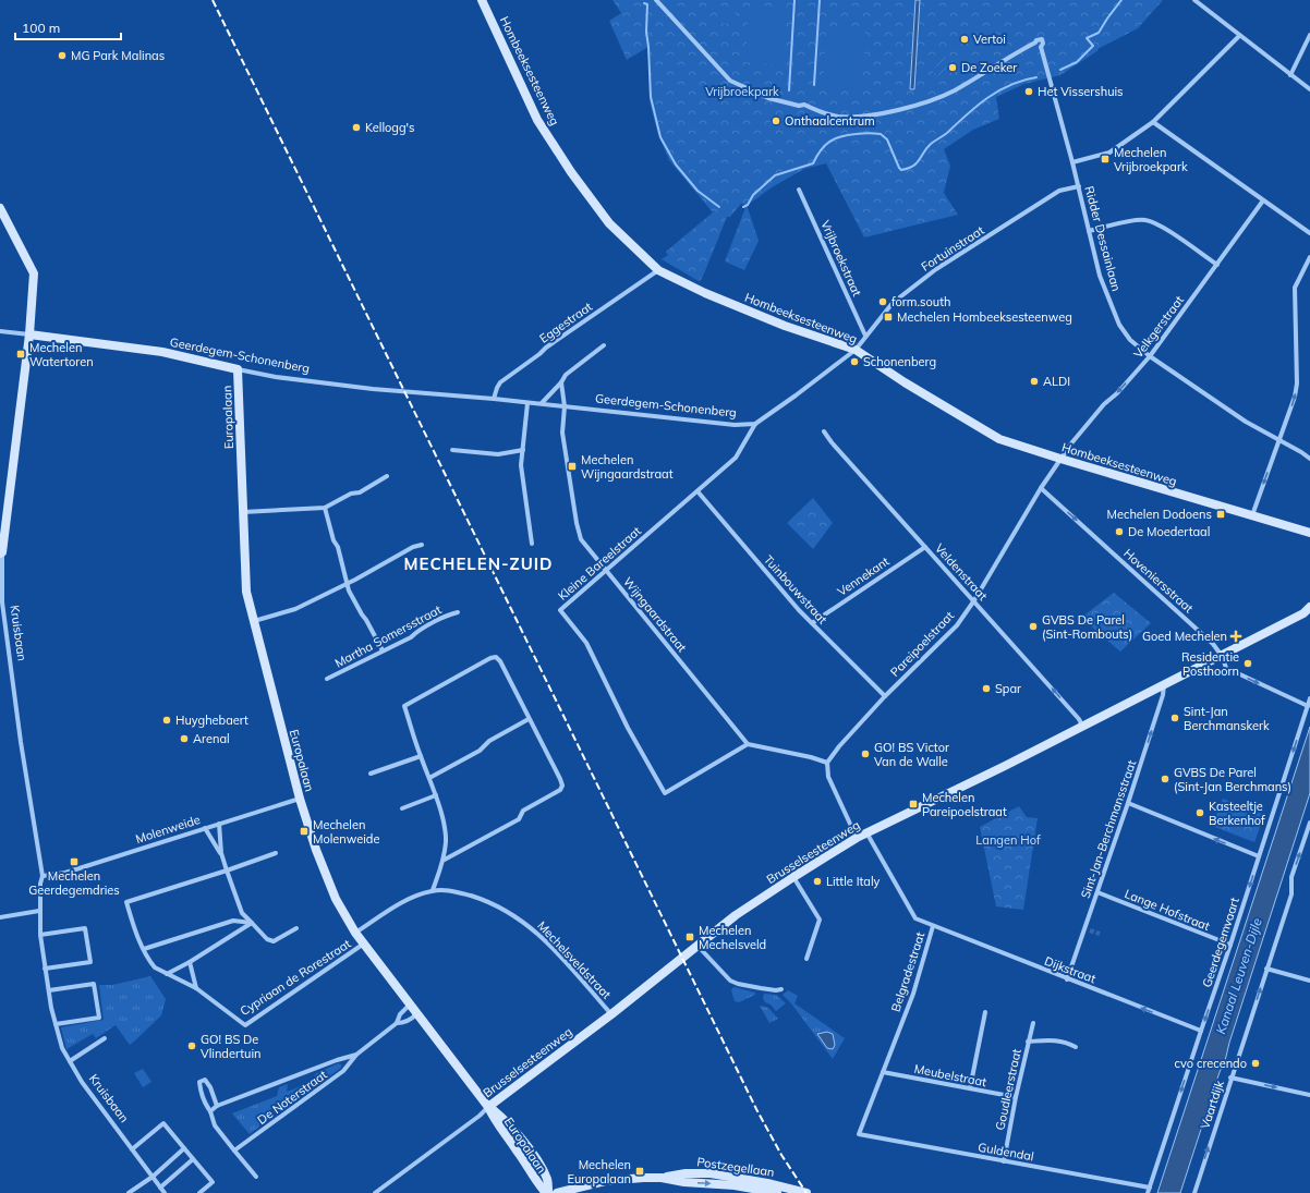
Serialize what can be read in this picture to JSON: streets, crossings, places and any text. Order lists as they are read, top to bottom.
{
  "streets": {
    "street": [
      "Hombeeksesteenweg",
      "Ridder Dessainlaan",
      "Fortuinstraat",
      "Vrijbroekstraat",
      "Eggestraat",
      "Velkgerstraat",
      "Geerdegem-Schonenberg",
      "Europalaan",
      "Kleine Bareelstraat",
      "Veldenstraat",
      "Vennekant",
      "Hoveniersstraat",
      "Tuinbouwstraat",
      "Wijngaardstraat",
      "Kruisbaan",
      "Martha Somersstraat",
      "Pareipoelstraat",
      "Molenweide",
      "Sint-Jan-Berchmansstraat",
      "Brusselsesteenweg",
      "Lange Hofstraat",
      "Geerdegemvaart",
      "Mechelsveldstraat",
      "Dijkstraat",
      "Belgradestraat",
      "Cypriaan de Rorestraat",
      "Meubelstraat",
      "Goudleerstraat",
      "De Noterstraat",
      "Vaartdijk",
      "Guldendal",
      "Postzegellaan"
    ]
  },
  "crossings": [
    ["Hombeeksesteenweg", "Fortuinstraat"],
    ["Hombeeksesteenweg", "Eggestraat"],
    ["Hombeeksesteenweg", "Velkgerstraat"],
    ["Hombeeksesteenweg", "Pareipoelstraat"],
    ["Ridder Dessainlaan", "Fortuinstraat"],
    ["Ridder Dessainlaan", "Velkgerstraat"],
    ["Fortuinstraat", "Vrijbroekstraat"],
    ["Eggestraat", "Geerdegem-Schonenberg"],
    ["Velkgerstraat", "Pareipoelstraat"],
    ["Geerdegem-Schonenberg", "Europalaan"],
    ["Geerdegem-Schonenberg", "Kleine Bareelstraat"],
    ["Geerdegem-Schonenberg", "Wijngaardstraat"],
    ["Geerdegem-Schonenberg", "Kruisbaan"],
    ["Europalaan", "Molenweide"],
    ["Europalaan", "Brusselsesteenweg"],
    ["Europalaan", "Mechelsveldstraat"],
    ["Europalaan", "Cypriaan de Rorestraat"],
    ["Europalaan", "De Noterstraat"],
    ["Kleine Bareelstraat", "Tuinbouwstraat"],
    ["Kleine Bareelstraat", "Wijngaardstraat"],
    ["Veldenstraat", "Vennekant"],
    ["Veldenstraat", "Pareipoelstraat"],
    ["Veldenstraat", "Brusselsesteenweg"],
    ["Vennekant", "Tuinbouwstraat"],
    ["Hoveniersstraat", "Pareipoelstraat"],
    ["Hoveniersstraat", "Brusselsesteenweg"],
    ["Hoveniersstraat", "Geerdegemvaart"],
    ["Tuinbouwstraat", "Pareipoelstraat"],
    ["Kruisbaan", "Molenweide"],
    ["Sint-Jan-Berchmansstraat", "Brusselsesteenweg"],
    ["Sint-Jan-Berchmansstraat", "Lange Hofstraat"],
    ["Sint-Jan-Berchmansstraat", "Dijkstraat"],
    ["Brusselsesteenweg", "Mechelsveldstraat"],
    ["Brusselsesteenweg", "Belgradestraat"],
    ["Lange Hofstraat", "Geerdegemvaart"],
    ["Geerdegemvaart", "Dijkstraat"],
    ["Geerdegemvaart", "Guldendal"],
    ["Dijkstraat", "Belgradestraat"],
    ["Belgradestraat", "Meubelstraat"],
    ["Belgradestraat", "Guldendal"],
    ["Meubelstraat", "Goudleerstraat"],
    ["Goudleerstraat", "Guldendal"]
  ],
  "one_way": [
    "Velkgerstraat",
    "Veldenstraat",
    "Hoveniersstraat",
    "Sint-Jan-Berchmansstraat",
    "Geerdegemvaart",
    "Dijkstraat",
    "Vaartdijk"
  ],
  "districts": ["MECHELEN-ZUID"],
  "water": ["Kanaal Leuven-Dijle"],
  "parks": ["Vrijbroekpark", "Langen Hof"],
  "places": {
    "other": [
      "Vertoi",
      "MG Park Malinas",
      "De Zoeker",
      "Het Vissershuis",
      "Onthaalcentrum",
      "Kellogg's",
      "form.south",
      "Schonenberg",
      "ALDI",
      "De Moedertaal",
      "GVBS De Parel (Sint-Rombouts)",
      "Residentie Posthoorn",
      "Spar",
      "Sint-Jan Berchmanskerk",
      "Huyghebaert",
      "Arenal",
      "GO! BS Victor Van de Walle",
      "GVBS De Parel (Sint-Jan Berchmans)",
      "Kasteeltje Berkenhof",
      "Little Italy",
      "GO! BS De Vlindertuin",
      "cvo crecendo"
    ],
    "transit": [
      "Mechelen Vrijbroekpark",
      "Mechelen Hombeeksesteenweg",
      "Mechelen Watertoren",
      "Mechelen Wijngaardstraat",
      "Mechelen Dodoens",
      "Mechelen Pareipoelstraat",
      "Mechelen Molenweide",
      "Mechelen Geerdegemdries",
      "Mechelen Mechelsveld",
      "Mechelen Europalaan"
    ],
    "health": ["Goed Mechelen"]
  },
  "scale_bar": "100 m"
}
